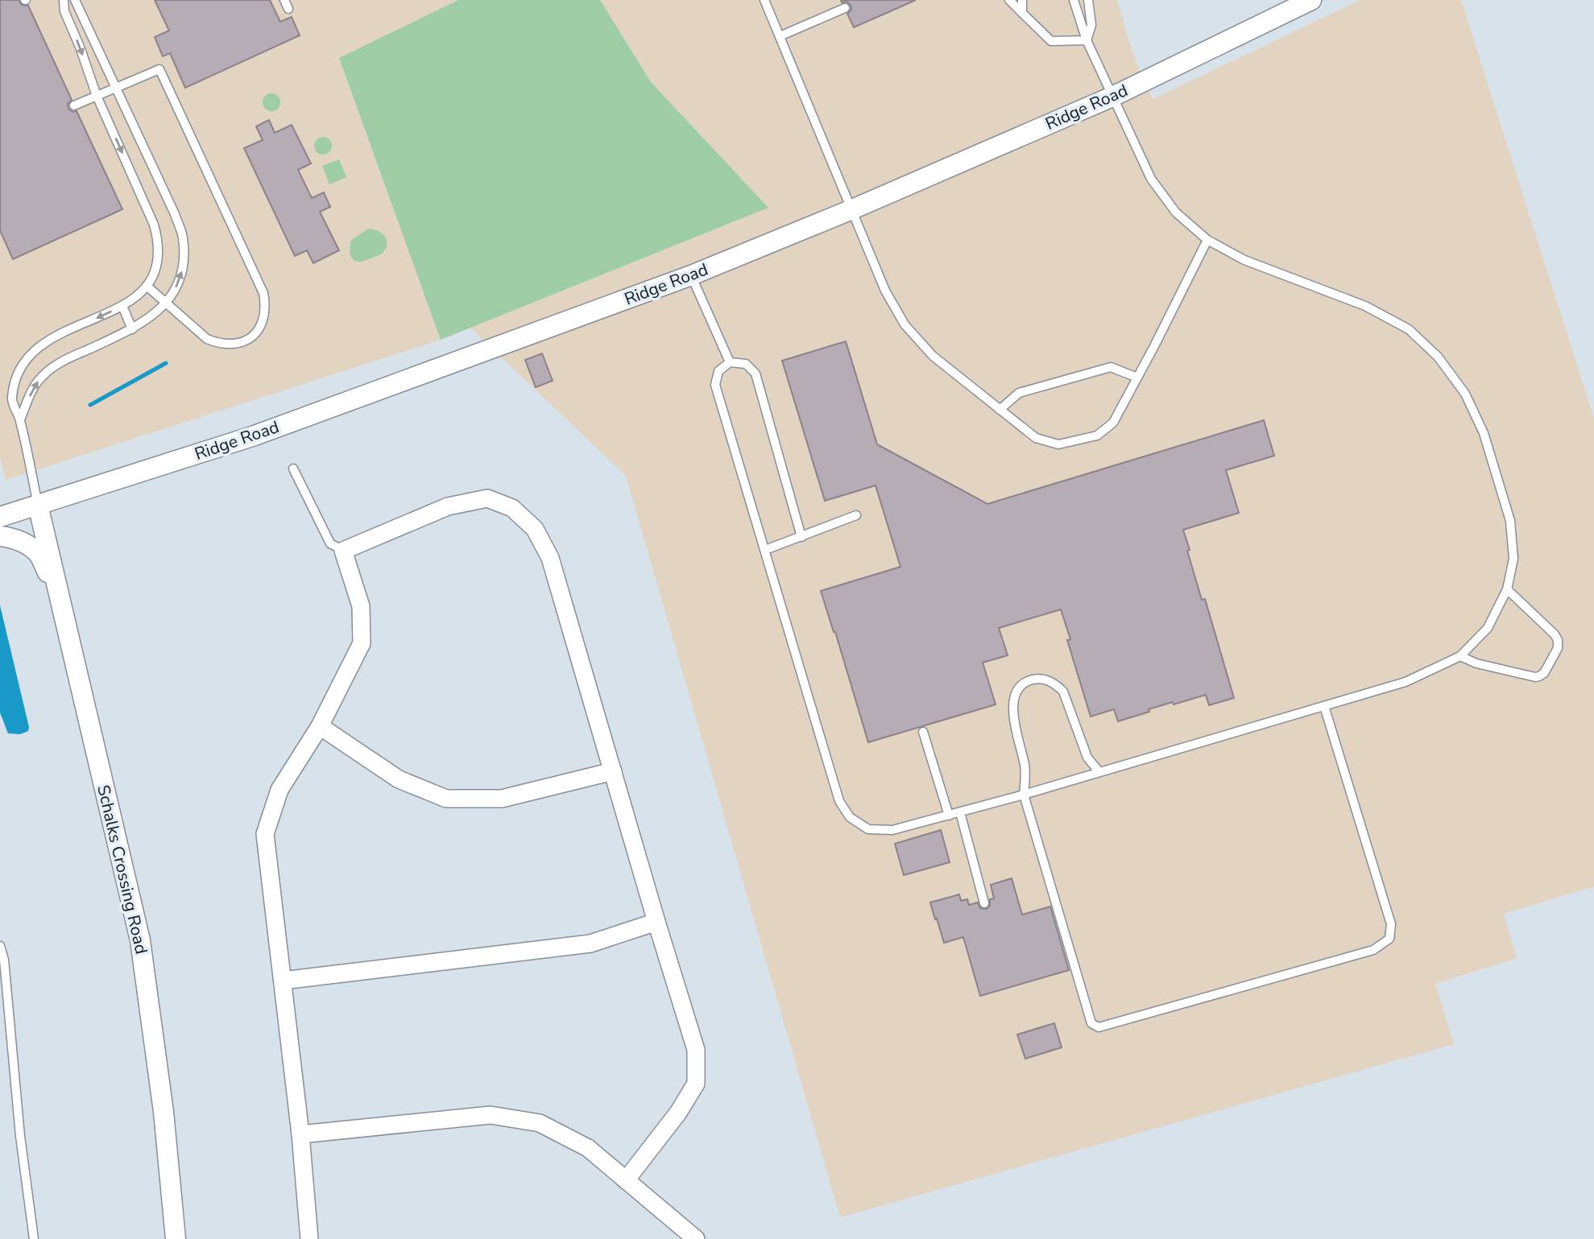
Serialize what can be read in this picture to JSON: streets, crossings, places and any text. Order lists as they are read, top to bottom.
{
  "streets": {
    "street": ["Ridge Road", "Schalks Crossing Road"]
  },
  "crossings": [
    ["Ridge Road", "Schalks Crossing Road"]
  ]
}
